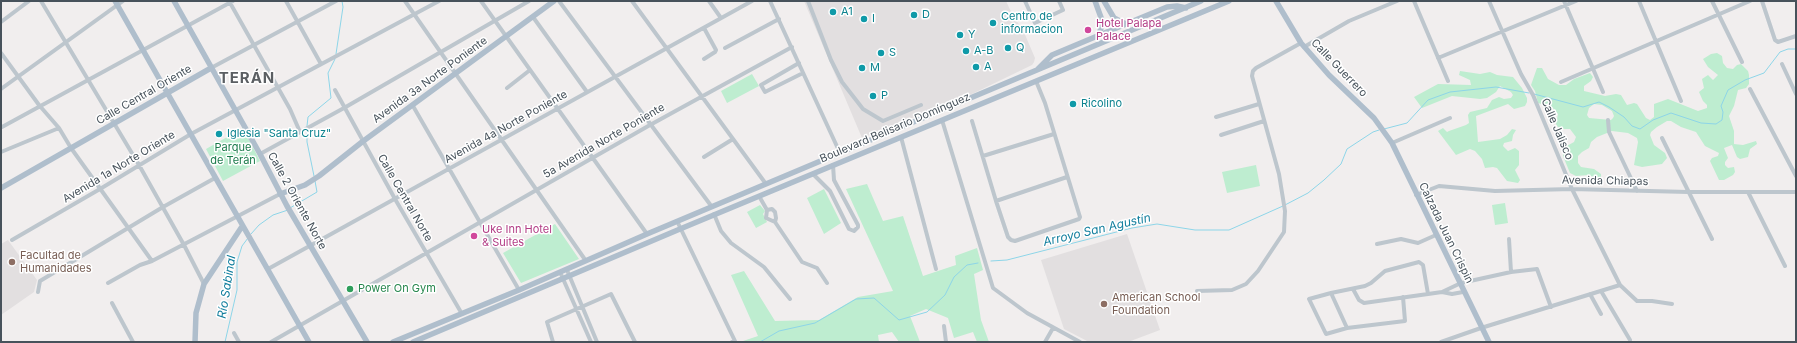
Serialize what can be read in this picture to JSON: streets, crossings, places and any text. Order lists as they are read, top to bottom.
{
  "streets": {
    "main road": [
      "Calle Guerrero",
      "Avenida 3a Norte Poniente",
      "Calle Central Oriente",
      "Boulevard Belisario Domínguez",
      "Calle 2 Oriente Norte",
      "Calzada Juan Crispin"
    ],
    "street": [
      "Avenida 4a Norte Poniente",
      "Calle Jalisco",
      "5a Avenida Norte Poniente",
      "Avenida 1a Norte Oriente",
      "Avenida Chiapas",
      "Calle Central Norte"
    ]
  },
  "crossings": [
    ["Calle Guerrero", "Calzada Juan Crispin"],
    ["Avenida 3a Norte Poniente", "Calle Central Norte"],
    ["Avenida 3a Norte Poniente", "Calle 2 Oriente Norte"],
    ["Calle Central Oriente", "Calle 2 Oriente Norte"],
    ["Avenida 4a Norte Poniente", "Calle Central Norte"],
    ["Avenida 4a Norte Poniente", "Calle 2 Oriente Norte"],
    ["Boulevard Belisario Domínguez", "Calle Central Norte"],
    ["Calle Jalisco", "Avenida Chiapas"],
    ["5a Avenida Norte Poniente", "Calle Central Norte"],
    ["5a Avenida Norte Poniente", "Calle 2 Oriente Norte"],
    ["Avenida 1a Norte Oriente", "Calle 2 Oriente Norte"],
    ["Avenida Chiapas", "Calzada Juan Crispin"]
  ],
  "districts": ["TERÁN"],
  "water": ["Arroyo San Agustín", "Río Sabinal"],
  "parks": ["Parque de Terán"],
  "places": [
    "A1",
    "D",
    "I",
    "Centro de informacion",
    "Hotel Palapa Palace",
    "Y",
    "Q",
    "A-B",
    "S",
    "A",
    "M",
    "P",
    "Ricolino",
    "Iglesia \"Santa Cruz\"",
    "Uke Inn Hotel & Suites",
    "Facultad de Humanidades",
    "Power On Gym",
    "American School Foundation"
  ]
}
